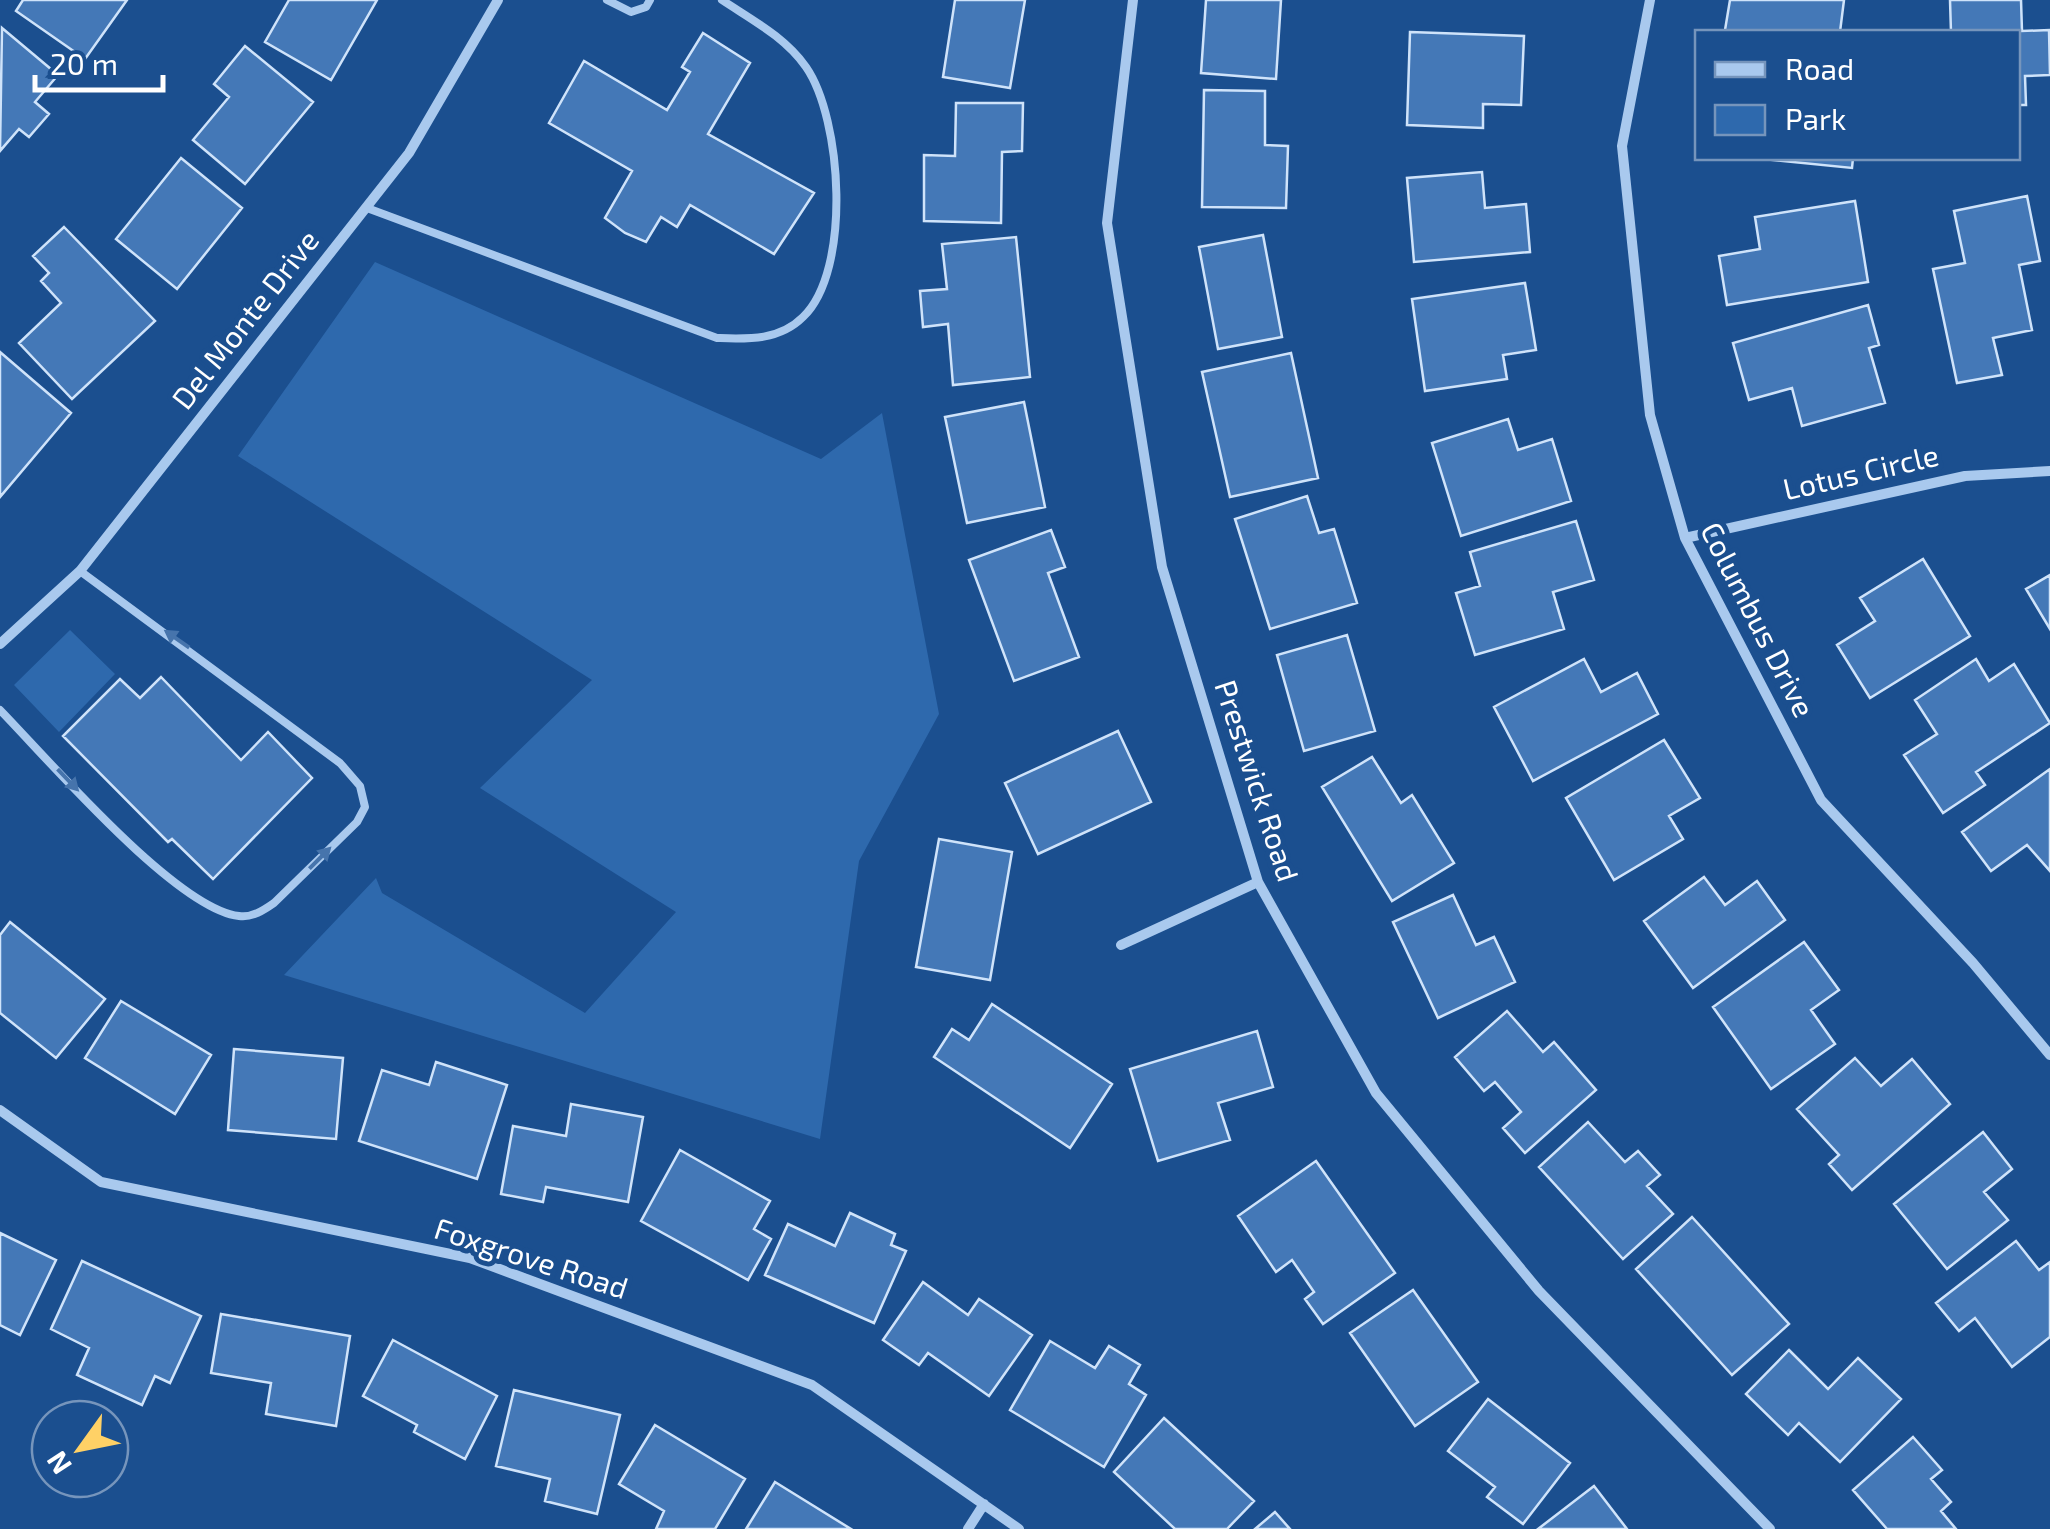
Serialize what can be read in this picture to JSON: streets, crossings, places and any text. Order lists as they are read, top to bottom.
{
  "streets": {
    "street": [
      "Del Monte Drive",
      "Lotus Circle",
      "Columbus Drive",
      "Prestwick Road",
      "Foxgrove Road"
    ]
  },
  "crossings": [
    ["Lotus Circle", "Columbus Drive"]
  ],
  "legend": ["Road", "Park"],
  "scale_bar": "20 m",
  "north": "bottom left"
}
